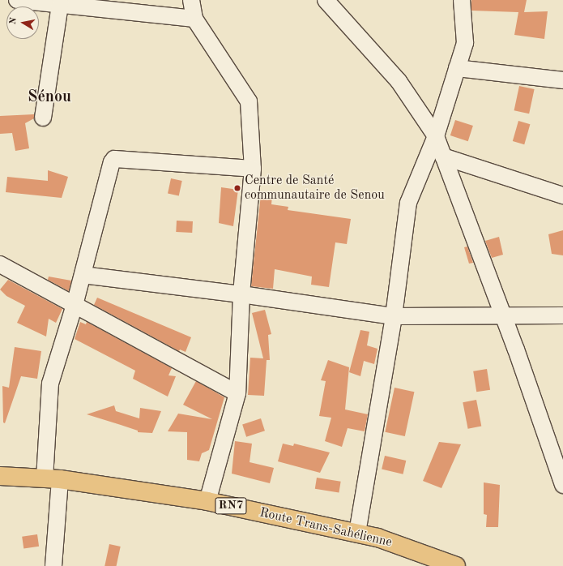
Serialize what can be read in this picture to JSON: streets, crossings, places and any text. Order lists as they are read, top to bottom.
{
  "streets": {
    "highway": ["RN7", "Route Trans-Sahélienne"]
  },
  "districts": ["Sénou"],
  "places": ["Centre de Santé communautaire de Senou"],
  "north": "left"
}
